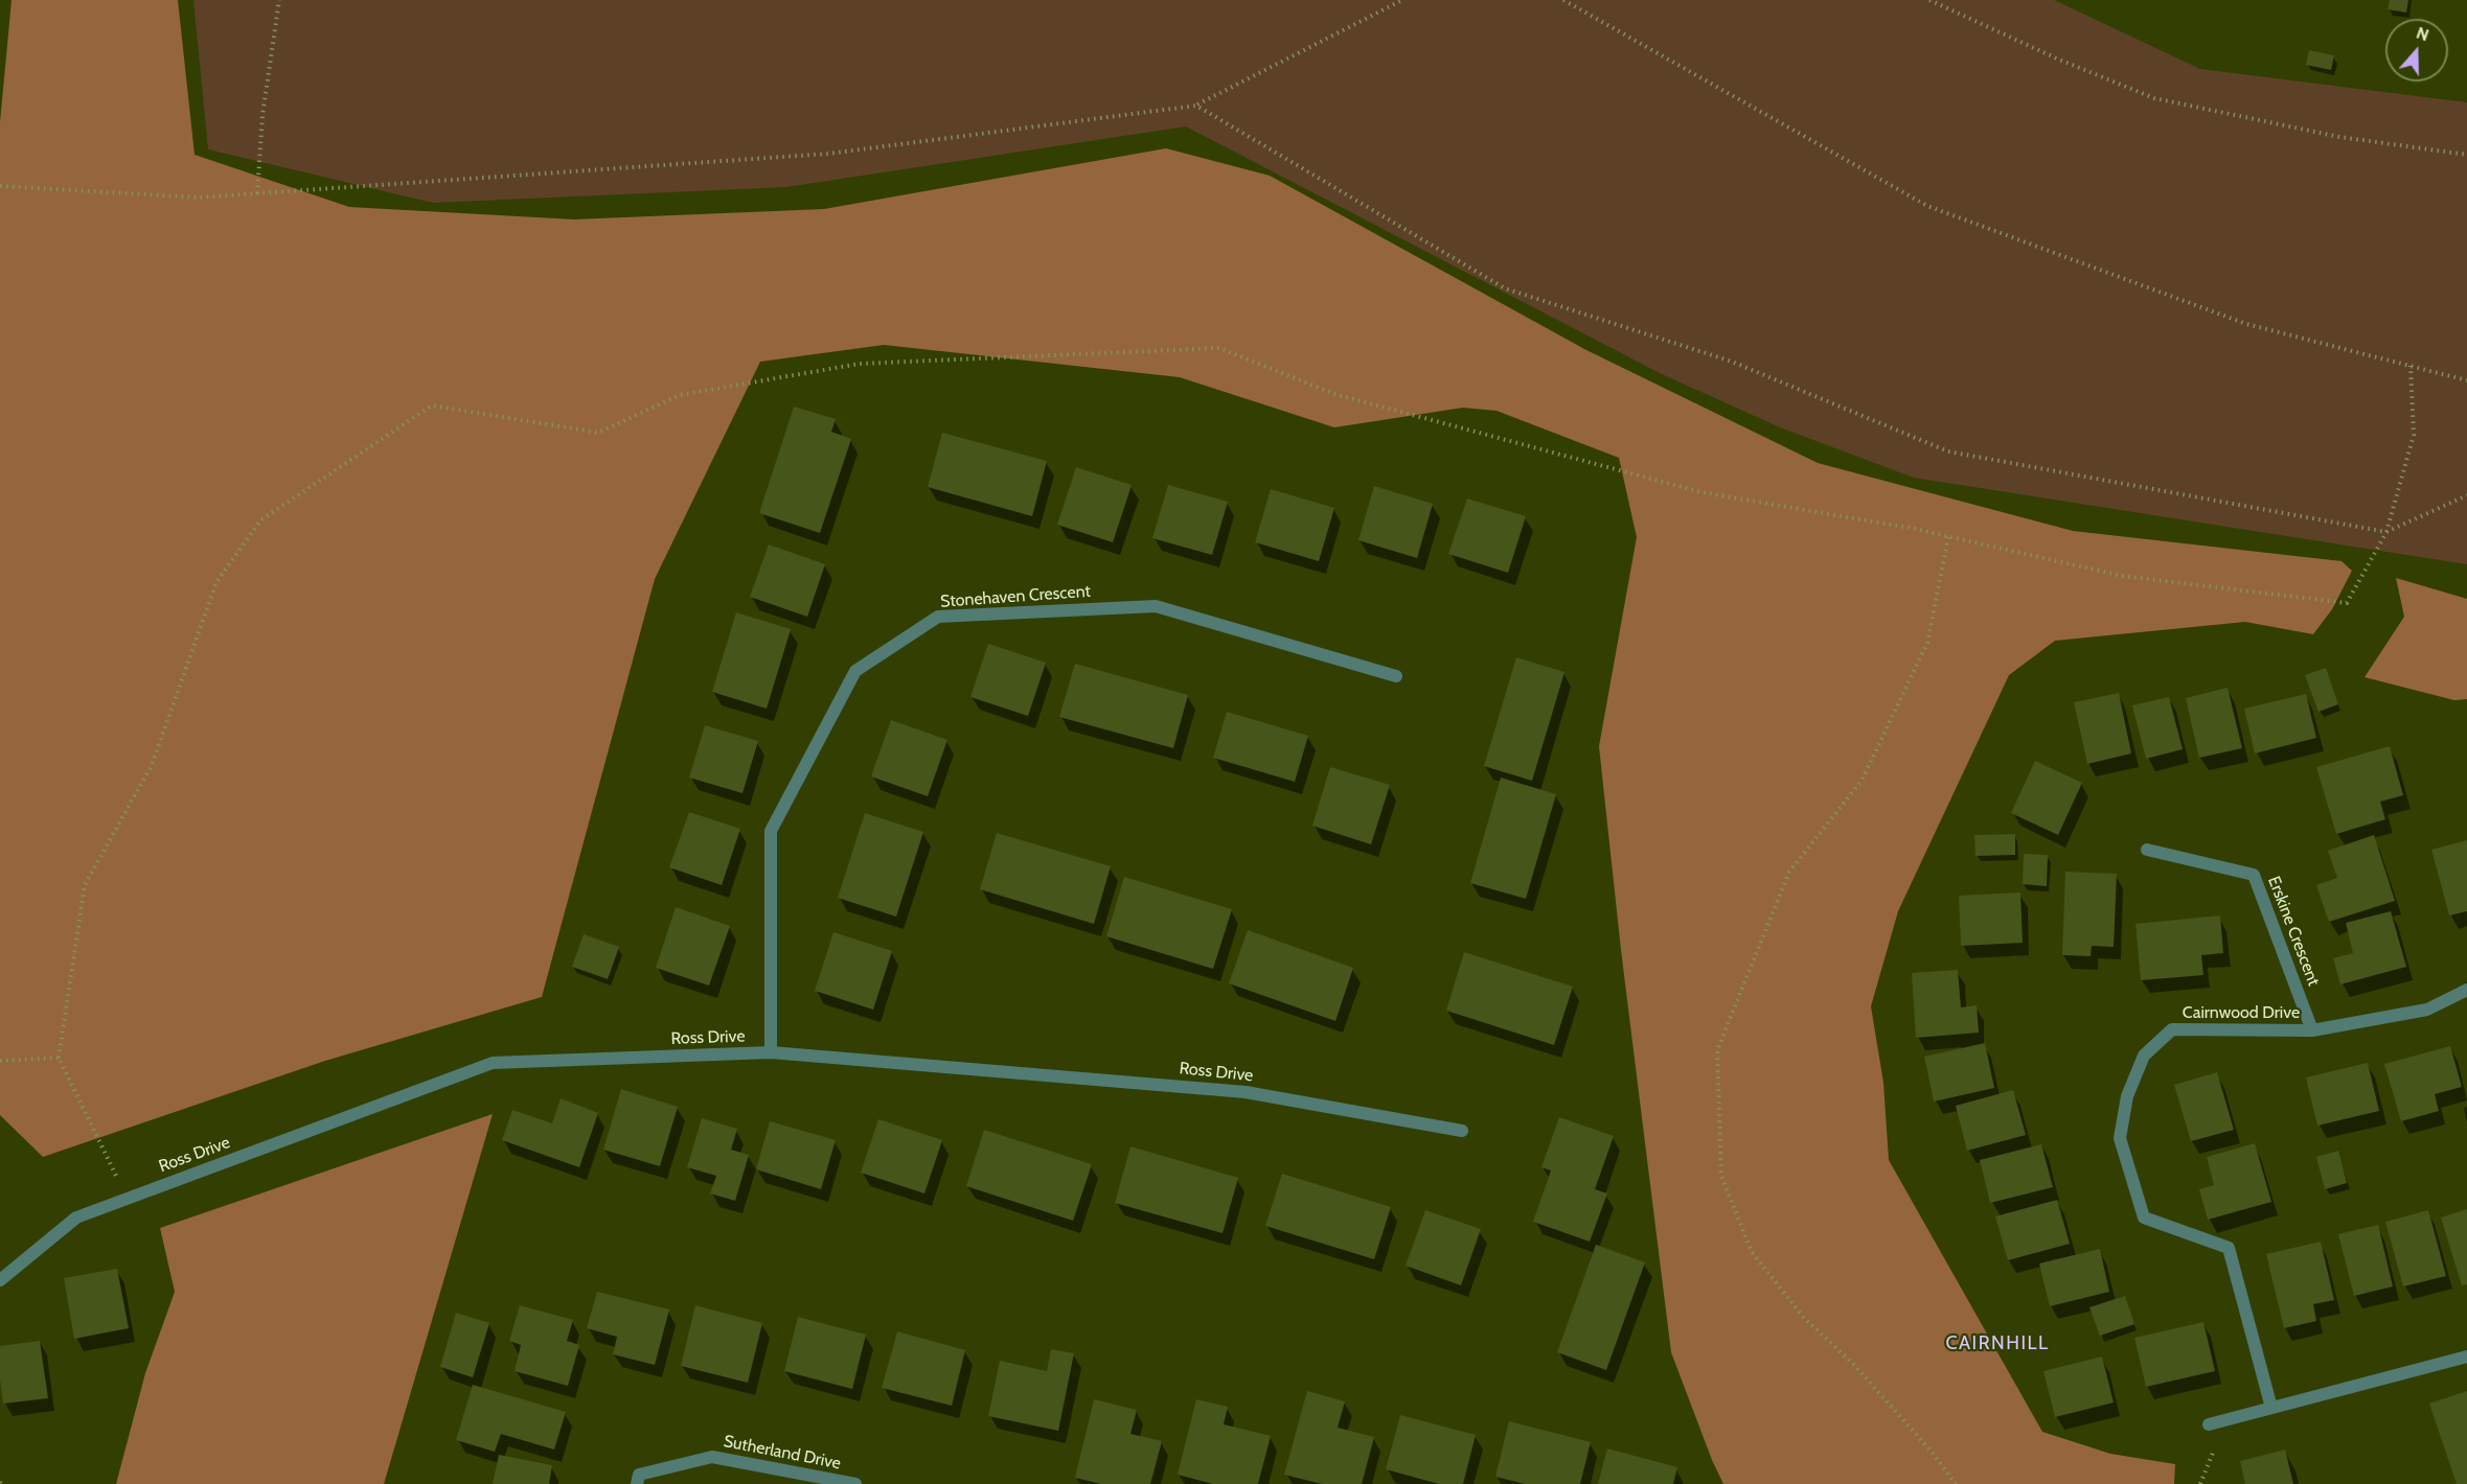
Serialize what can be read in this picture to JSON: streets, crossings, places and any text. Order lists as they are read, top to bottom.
{
  "streets": {
    "street": [
      "Stonehaven Crescent",
      "Erskine Crescent",
      "Cairnwood Drive",
      "Ross Drive",
      "Sutherland Drive"
    ]
  },
  "crossings": [
    ["Stonehaven Crescent", "Ross Drive"],
    ["Erskine Crescent", "Cairnwood Drive"]
  ],
  "districts": ["CAIRNHILL"],
  "north": "top"
}
